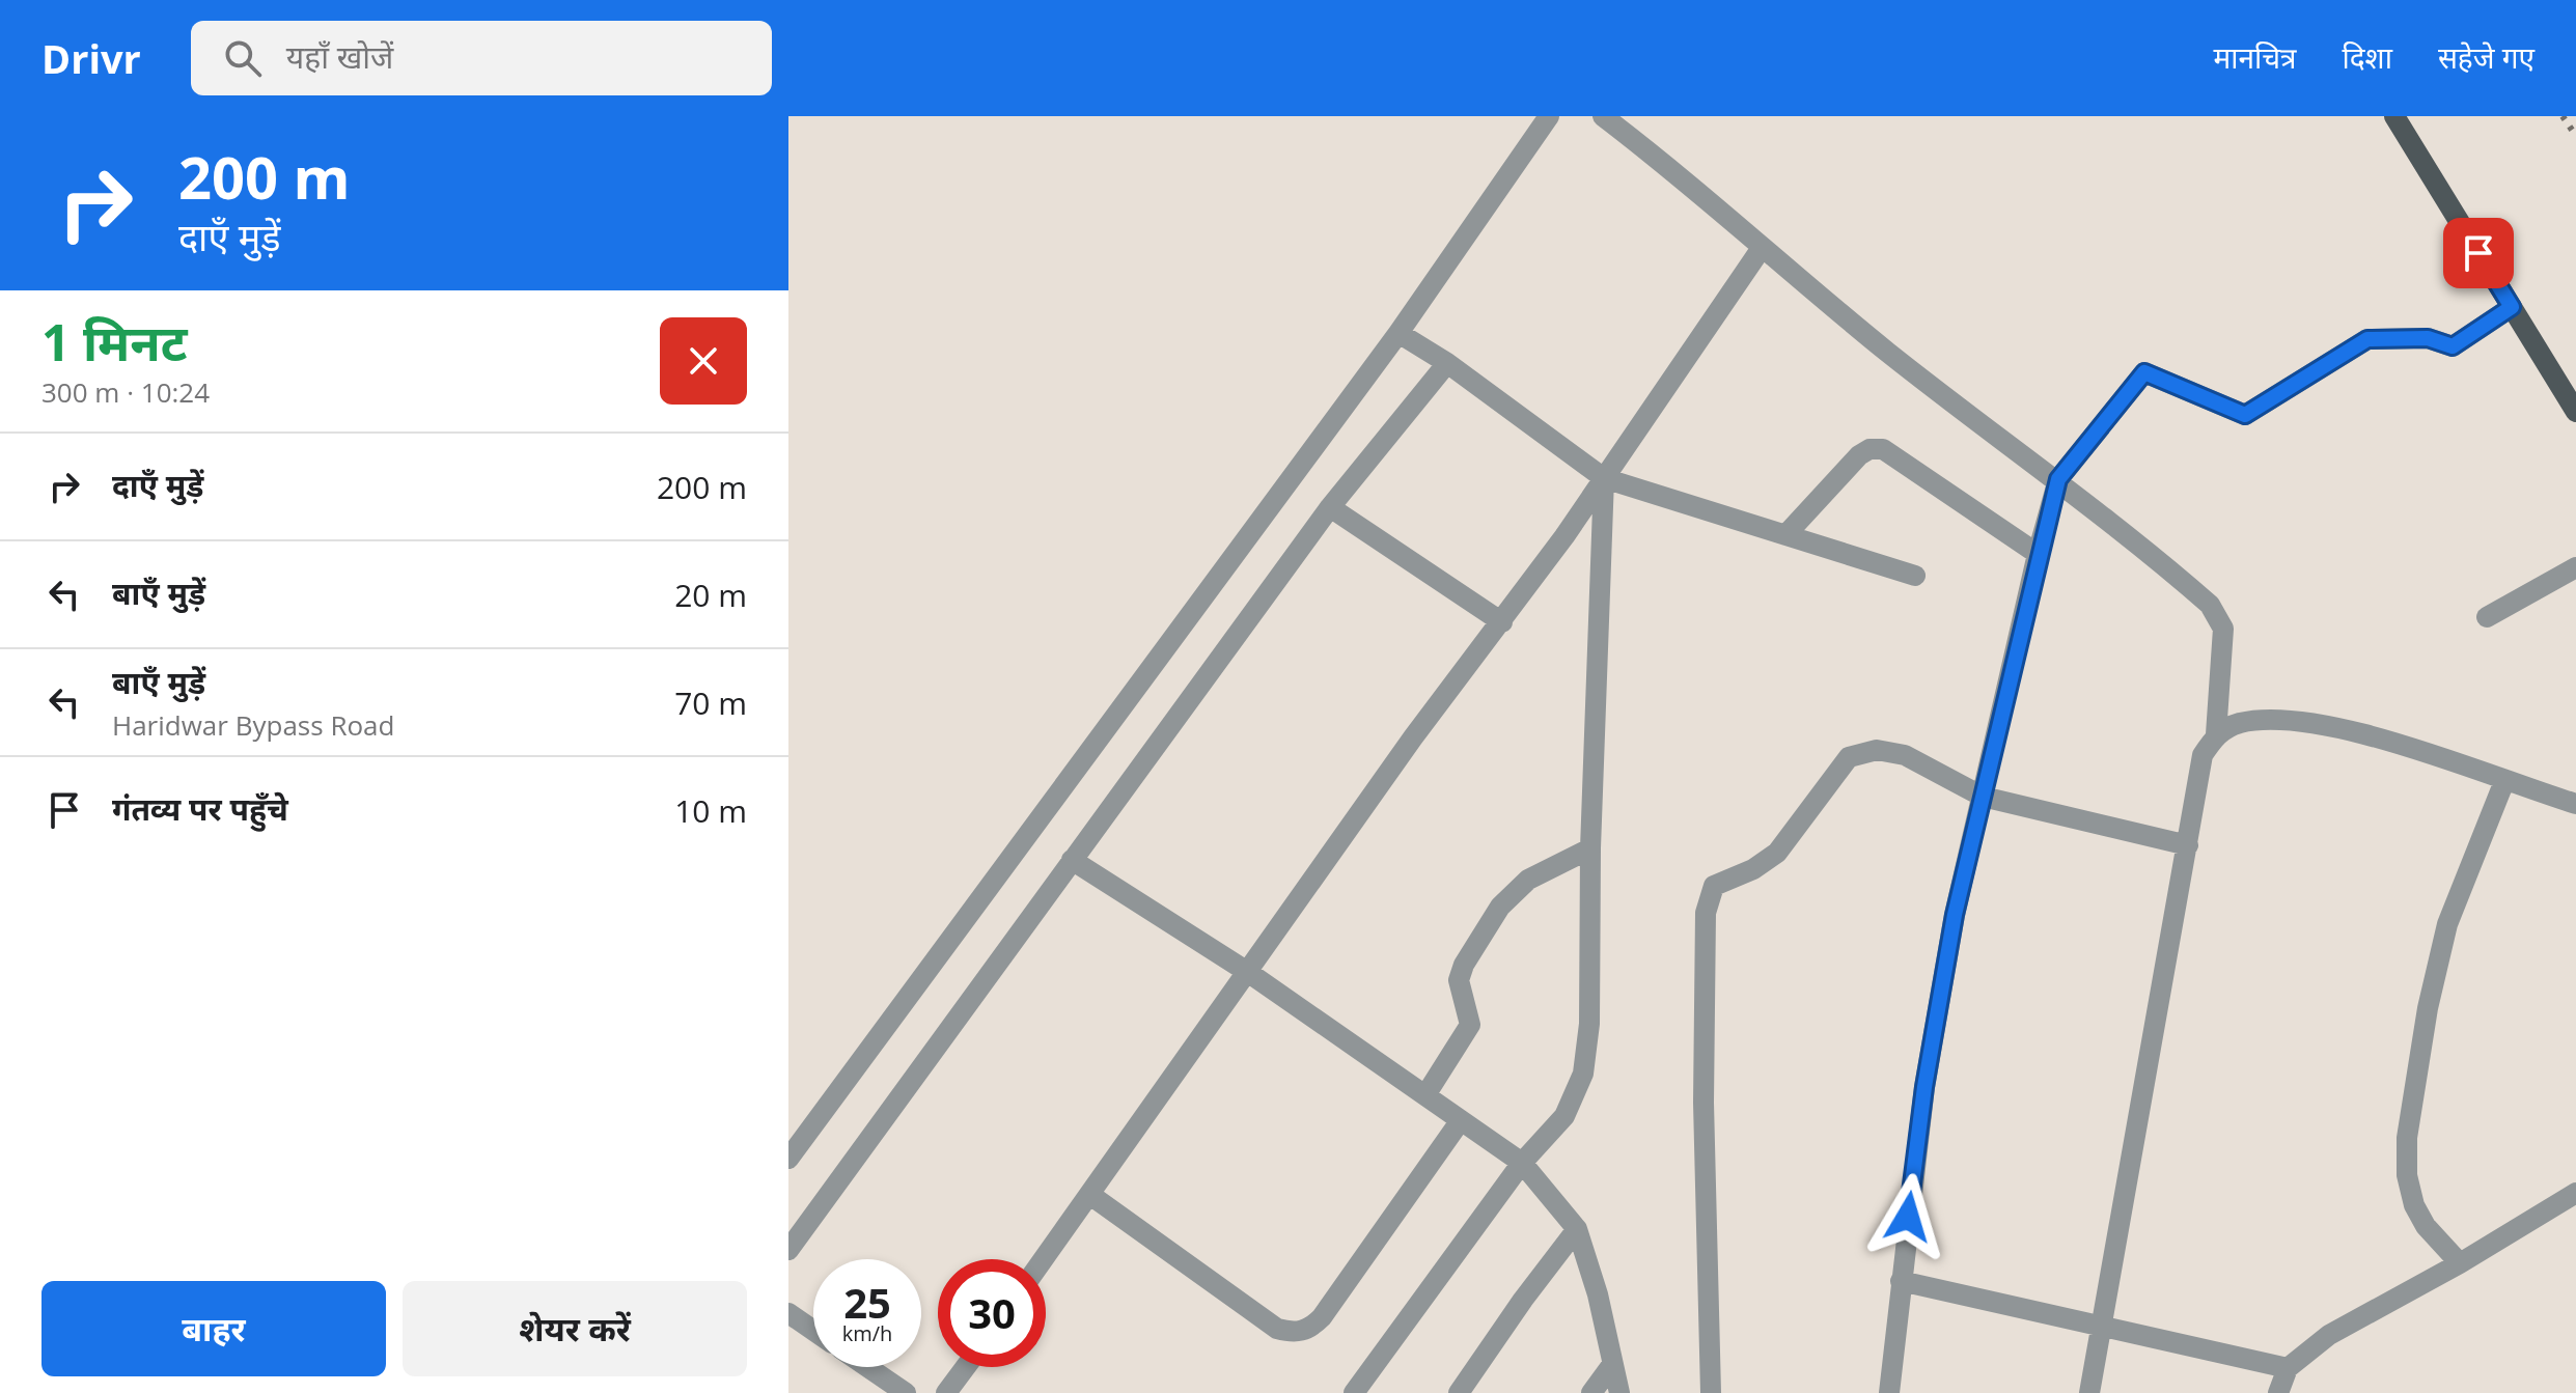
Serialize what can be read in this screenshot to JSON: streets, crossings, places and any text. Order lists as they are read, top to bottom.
{
  "page": {
    "header": "Drivr",
    "search": "यहाँ खोजें",
    "nav": ["मानचित्र", "दिशा", "सहेजे गए"],
    "turn": ["200 m", "दाएँ मुड़ें"],
    "heading": ["1 मिनट", "300 m · 10:24"],
    "list": [
      {
        "name": "दाएँ मुड़ें",
        "value": "200 m"
      },
      {
        "name": "बाएँ मुड़ें",
        "value": "20 m"
      },
      {
        "name": "बाएँ मुड़ें",
        "note": "Haridwar Bypass Road",
        "value": "70 m"
      },
      {
        "name": "गंतव्य पर पहुँचे",
        "value": "10 m"
      }
    ],
    "speed": "25 km/h",
    "limit": "30",
    "buttons": ["बाहर", "शेयर करें"]
  }
}
